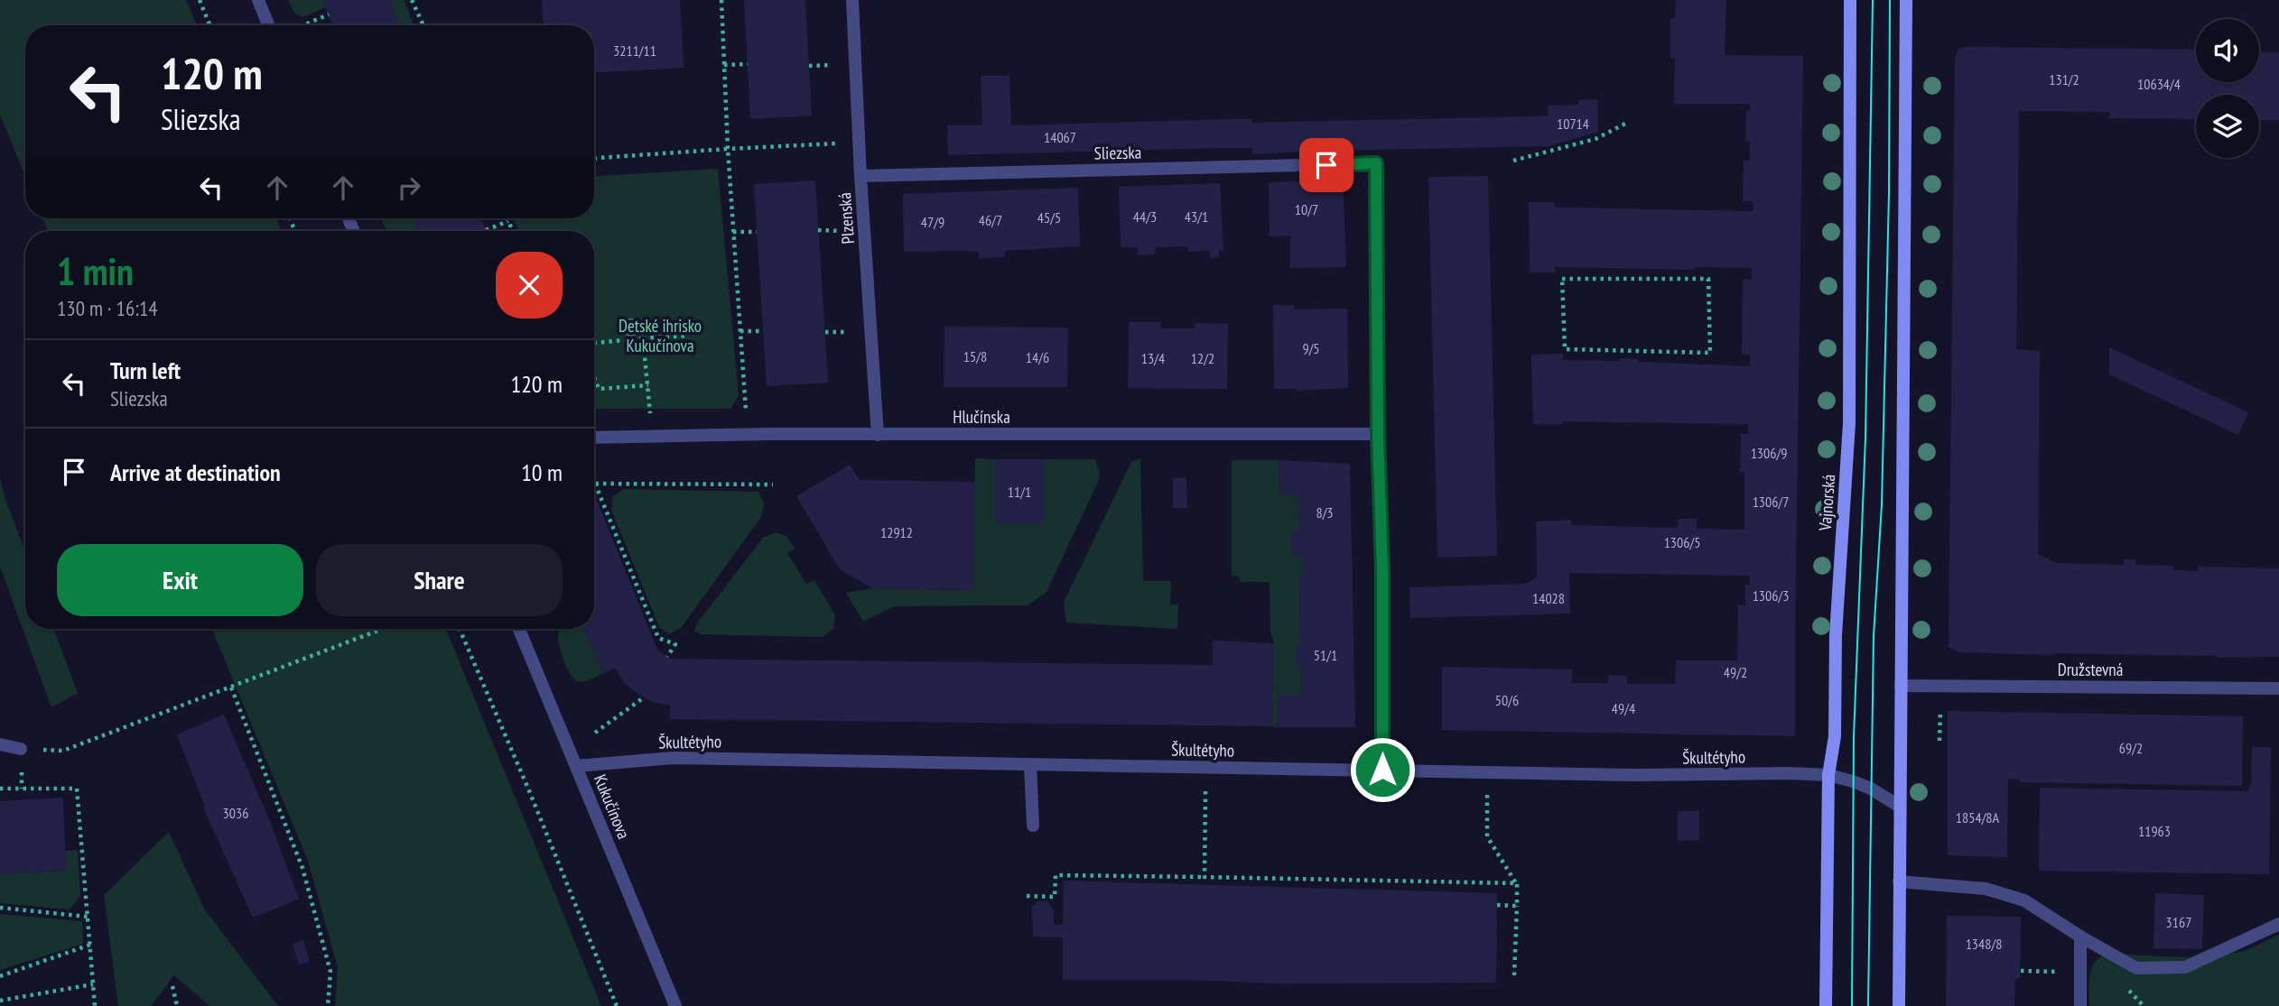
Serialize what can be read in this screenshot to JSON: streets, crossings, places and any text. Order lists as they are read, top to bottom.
{
  "streets": {
    "main road": ["Vajnorská"],
    "street": [
      "Sliezska",
      "Plzenská",
      "Hlučínska",
      "Družstevná",
      "Škultétyho",
      "Kukučínova"
    ]
  },
  "crossings": [
    ["Sliezska", "Plzenská"],
    ["Sliezska", "Hlučínska"],
    ["Plzenská", "Hlučínska"],
    ["Vajnorská", "Škultétyho"],
    ["Škultétyho", "Kukučínova"]
  ],
  "parks": ["Detské ihrisko Kukučínova"],
  "house_numbers": [
    "3211/11",
    "131/2",
    "10634/4",
    "10714",
    "14067",
    "10/7",
    "44/3",
    "43/1",
    "45/5",
    "46/7",
    "47/9",
    "9/5",
    "15/8",
    "14/6",
    "13/4",
    "12/2",
    "1306/9",
    "11/1",
    "1306/7",
    "8/3",
    "12912",
    "1306/5",
    "1306/3",
    "14028",
    "51/1",
    "49/2",
    "50/6",
    "49/4",
    "69/2",
    "3036",
    "1854/8A",
    "11963",
    "3167",
    "1348/8"
  ],
  "page": {
    "turn": ["120 m", "Sliezska"],
    "heading": ["1 min", "130 m · 16:14"],
    "list": [
      {
        "name": "Turn left",
        "note": "Sliezska",
        "value": "120 m"
      },
      {
        "name": "Arrive at destination",
        "value": "10 m"
      }
    ],
    "buttons": ["Exit", "Share"]
  }
}
